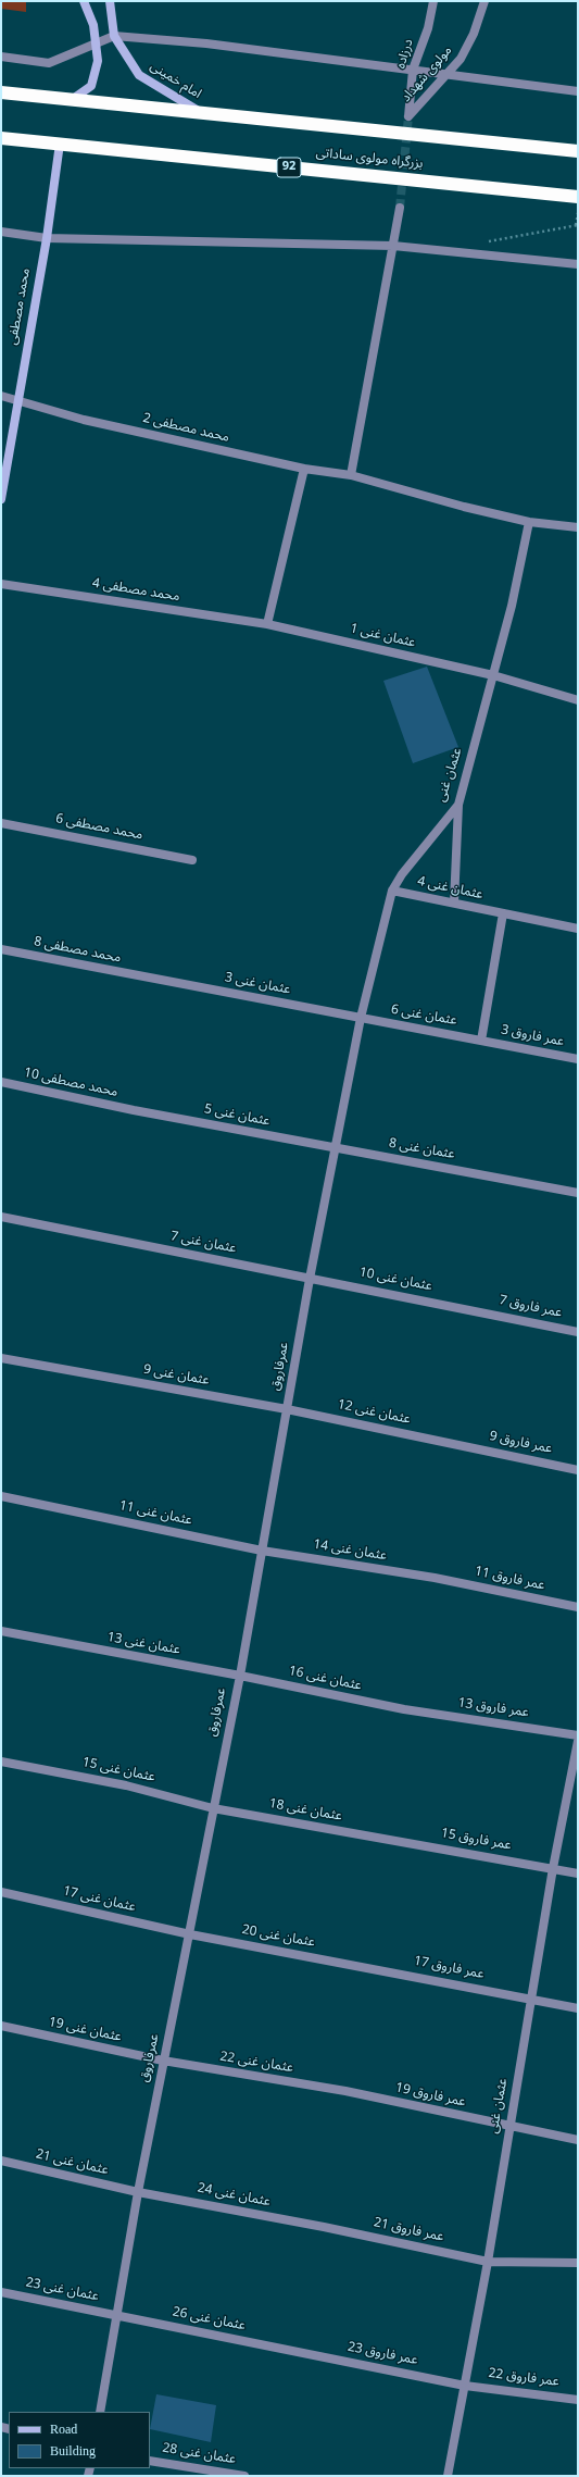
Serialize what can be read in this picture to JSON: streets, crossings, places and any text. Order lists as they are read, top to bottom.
{
  "streets": {
    "highway": ["بزرگراه مولوی ساداتی", "92"],
    "street": [
      "درزاده",
      "مولوی شهداد",
      "امام خمینی",
      "محمد مصطفی",
      "محمد مصطفی 2",
      "محمد مصطفی 4",
      "عثمان غنی 1",
      "عثمان غنی",
      "محمد مصطفی 6",
      "عثمان غنی 4",
      "محمد مصطفی 8",
      "عثمان غنی 3",
      "عثمان غنی 6",
      "عمر فاروق 3",
      "محمد مصطفی 10",
      "عثمان غنی 5",
      "عثمان غنی 8",
      "عثمان غنی 7",
      "عثمان غنی 10",
      "عمر فاروق 7",
      "عمرفاروق",
      "عثمان غنی 9",
      "عثمان غنی 12",
      "عمر فاروق 9",
      "عثمان غنی 11",
      "عثمان غنی 14",
      "عمر فاروق 11",
      "عثمان غنی 13",
      "عثمان غنی 16",
      "عمر فاروق 13",
      "عثمان غنی 15",
      "عثمان غنی 18",
      "عمر فاروق 15",
      "عثمان غنی 17",
      "عثمان غنی 20",
      "عمر فاروق 17",
      "عثمان غنی 19",
      "عثمان غنی 22",
      "عمر فاروق 19",
      "عثمان غنی 21",
      "عثمان غنی 24",
      "عمر فاروق 21",
      "عثمان غنی 23",
      "عثمان غنی 26",
      "عمر فاروق 23",
      "عمر فاروق 22",
      "عثمان غنی 28"
    ]
  },
  "crossings": [
    ["درزاده", "مولوی شهداد"],
    ["بزرگراه مولوی ساداتی", "محمد مصطفی"],
    ["محمد مصطفی", "محمد مصطفی 2"],
    ["محمد مصطفی 2", "عثمان غنی"],
    ["محمد مصطفی 4", "عثمان غنی 1"],
    ["عثمان غنی 1", "عثمان غنی"],
    ["عثمان غنی", "عثمان غنی 4"],
    ["عثمان غنی", "عثمان غنی 3"],
    ["عثمان غنی", "عثمان غنی 6"],
    ["عثمان غنی", "عمرفاروق"],
    ["عثمان غنی", "عمر فاروق 15"],
    ["عثمان غنی", "عمر فاروق 17"],
    ["عثمان غنی", "عمر فاروق 19"],
    ["عثمان غنی", "عمر فاروق 21"],
    ["عثمان غنی", "عمر فاروق 23"],
    ["عثمان غنی", "عمر فاروق 22"],
    ["محمد مصطفی 8", "عثمان غنی 3"],
    ["عثمان غنی 3", "عثمان غنی 6"],
    ["عثمان غنی 3", "عمرفاروق"],
    ["عثمان غنی 6", "عمر فاروق 3"],
    ["عثمان غنی 6", "عمرفاروق"],
    ["محمد مصطفی 10", "عثمان غنی 5"],
    ["عثمان غنی 5", "عثمان غنی 8"],
    ["عثمان غنی 5", "عمرفاروق"],
    ["عثمان غنی 8", "عمرفاروق"],
    ["عثمان غنی 7", "عثمان غنی 10"],
    ["عثمان غنی 7", "عمرفاروق"],
    ["عثمان غنی 10", "عمر فاروق 7"],
    ["عثمان غنی 10", "عمرفاروق"],
    ["عمرفاروق", "عثمان غنی 9"],
    ["عمرفاروق", "عثمان غنی 12"],
    ["عمرفاروق", "عثمان غنی 11"],
    ["عمرفاروق", "عثمان غنی 14"],
    ["عمرفاروق", "عثمان غنی 13"],
    ["عمرفاروق", "عثمان غنی 16"],
    ["عمرفاروق", "عثمان غنی 15"],
    ["عمرفاروق", "عثمان غنی 18"],
    ["عمرفاروق", "عثمان غنی 17"],
    ["عمرفاروق", "عثمان غنی 20"],
    ["عمرفاروق", "عثمان غنی 19"],
    ["عمرفاروق", "عثمان غنی 22"],
    ["عمرفاروق", "عثمان غنی 21"],
    ["عمرفاروق", "عثمان غنی 24"],
    ["عمرفاروق", "عثمان غنی 23"],
    ["عمرفاروق", "عثمان غنی 26"],
    ["عثمان غنی 9", "عثمان غنی 12"],
    ["عثمان غنی 12", "عمر فاروق 9"],
    ["عثمان غنی 11", "عثمان غنی 14"],
    ["عثمان غنی 14", "عمر فاروق 11"],
    ["عثمان غنی 13", "عثمان غنی 16"],
    ["عثمان غنی 16", "عمر فاروق 13"],
    ["عثمان غنی 15", "عثمان غنی 18"],
    ["عثمان غنی 18", "عمر فاروق 15"],
    ["عثمان غنی 17", "عثمان غنی 20"],
    ["عثمان غنی 20", "عمر فاروق 17"],
    ["عثمان غنی 19", "عثمان غنی 22"],
    ["عثمان غنی 22", "عمر فاروق 19"],
    ["عثمان غنی 21", "عثمان غنی 24"],
    ["عثمان غنی 24", "عمر فاروق 21"],
    ["عثمان غنی 23", "عثمان غنی 26"],
    ["عثمان غنی 26", "عمر فاروق 23"],
    ["عمر فاروق 23", "عمر فاروق 22"]
  ],
  "legend": ["Road", "Building"]
}
